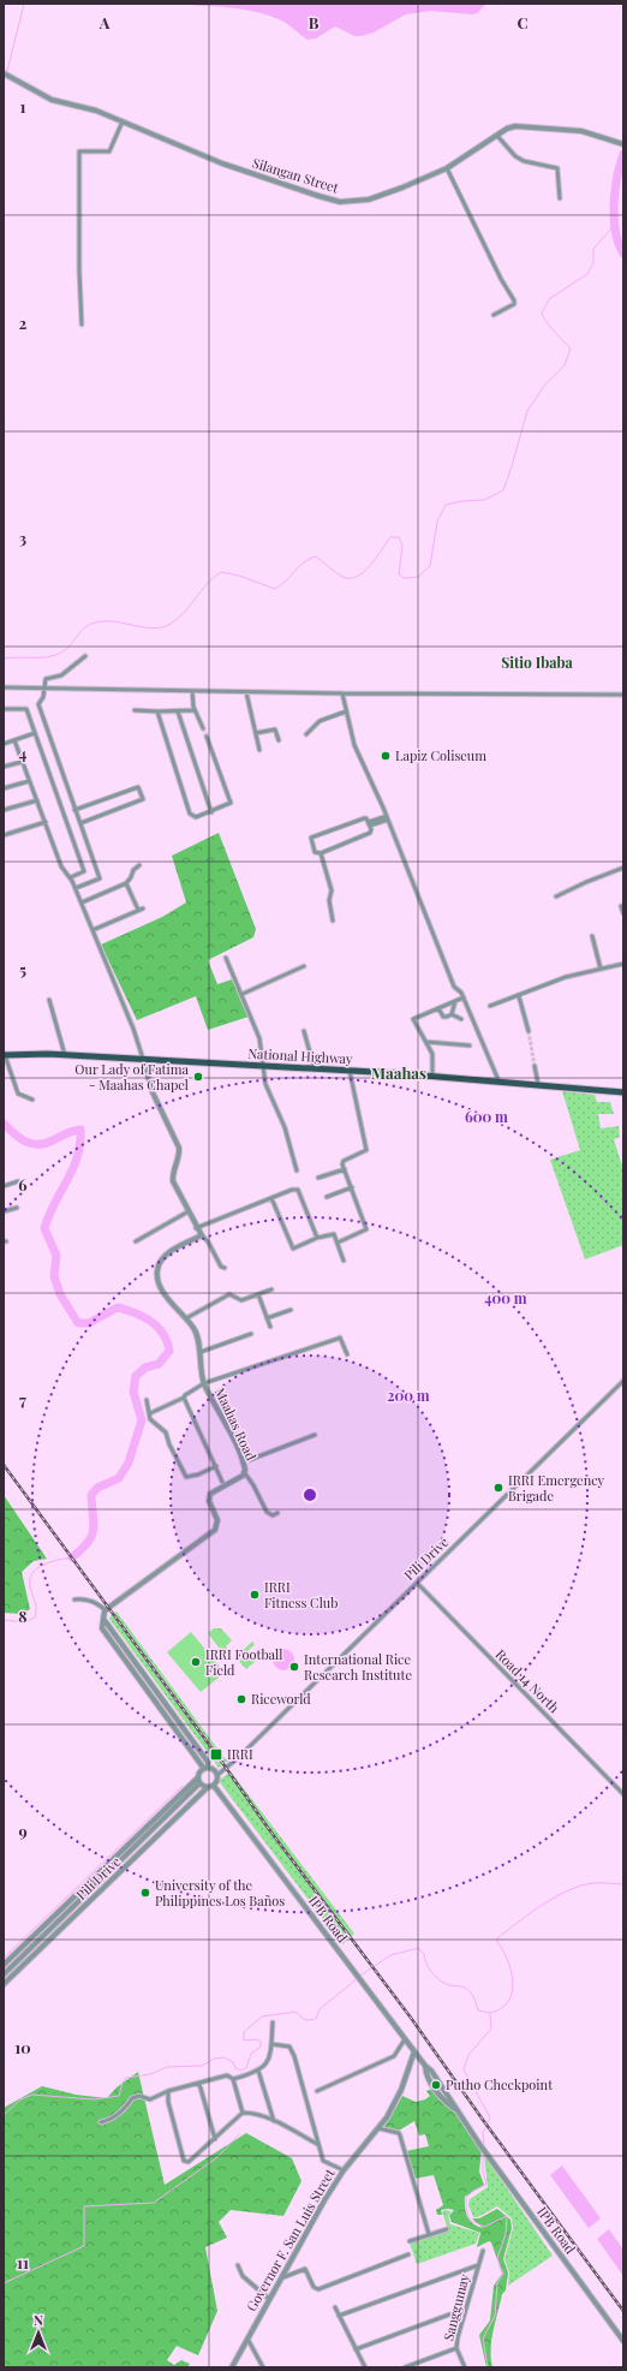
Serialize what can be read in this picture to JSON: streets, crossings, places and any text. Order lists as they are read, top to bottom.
{
  "streets": {
    "main road": ["National Highway"],
    "street": [
      "Silangan Street",
      "Maahas Road",
      "Pili Drive",
      "Road 14 North",
      "IPB Road",
      "Governor F. San Luis Street",
      "Sanggumay"
    ]
  },
  "crossings": [
    ["Pili Drive", "Road 14 North"],
    ["Pili Drive", "IPB Road"],
    ["IPB Road", "Governor F. San Luis Street"]
  ],
  "districts": ["Sitio Ibaba", "Maahas"],
  "places": {
    "other": [
      "Lapiz Coliseum",
      "Our Lady of Fatima - Maahas Chapel",
      "IRRI Emergency Brigade",
      "IRRI Fitness Club",
      "IRRI Football Field",
      "International Rice Research Institute",
      "Riceworld",
      "University of the Philippines Los Baños",
      "Putho Checkpoint"
    ],
    "transit": ["IRRI"]
  },
  "north": "top",
  "grid": {
    "columns": ["A", "B", "C"],
    "rows": [
      "1",
      "2",
      "3",
      "4",
      "5",
      "6",
      "7",
      "8",
      "9",
      "10",
      "11"
    ]
  },
  "rings": ["600 m", "400 m", "200 m"]
}
